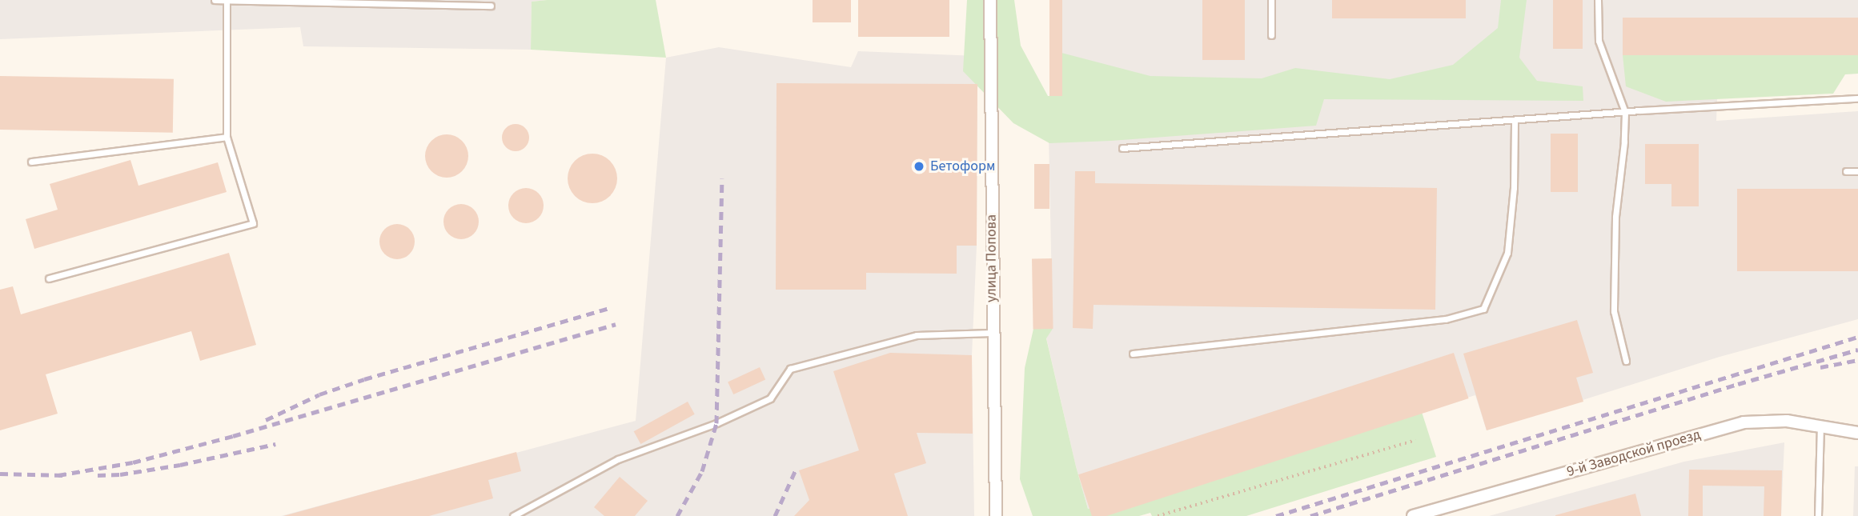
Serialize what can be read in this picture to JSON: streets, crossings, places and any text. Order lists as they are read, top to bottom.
{
  "streets": {
    "street": ["улица Попова", "9-й Заводской проезд"]
  },
  "places": ["Бетоформ"]
}
